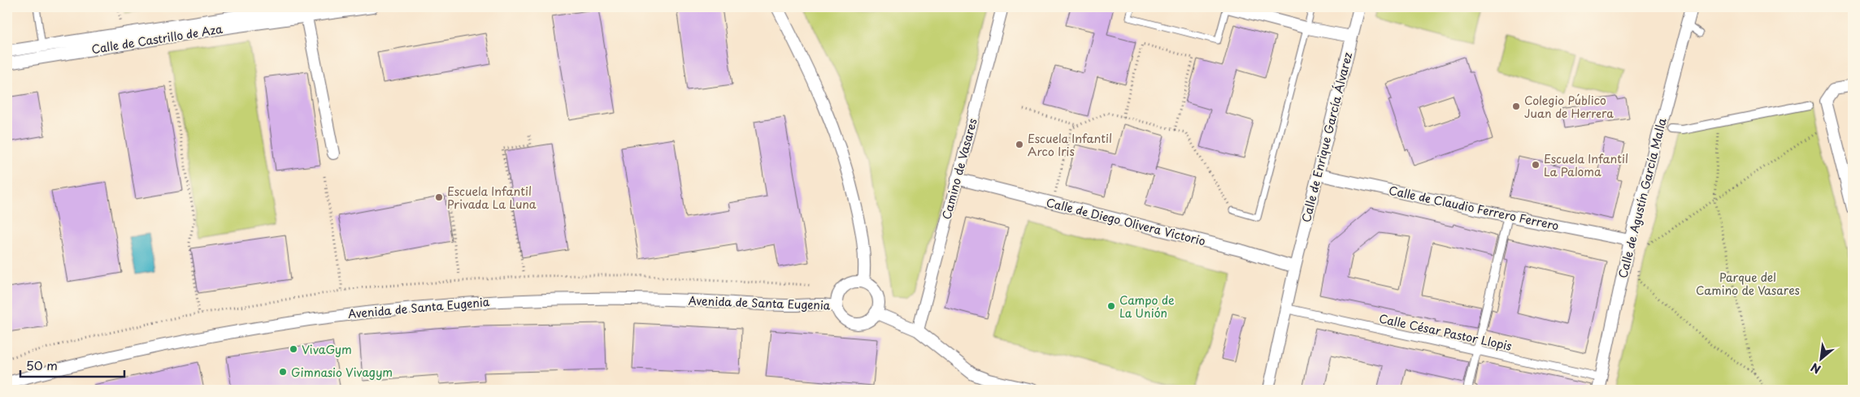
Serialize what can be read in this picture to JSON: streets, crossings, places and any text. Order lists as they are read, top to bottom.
{
  "streets": {
    "street": [
      "Calle de Castrillo de Aza",
      "Calle de Enrique García Álvarez",
      "Camino de Vasares",
      "Calle de Agustín García Malla",
      "Calle de Claudio Ferrero Ferrero",
      "Calle de Diego Olivera Victorio",
      "Avenida de Santa Eugenia",
      "Calle César Pastor Llopis"
    ]
  },
  "crossings": [
    ["Calle de Enrique García Álvarez", "Calle de Claudio Ferrero Ferrero"],
    ["Calle de Enrique García Álvarez", "Calle de Diego Olivera Victorio"],
    ["Calle de Enrique García Álvarez", "Calle César Pastor Llopis"],
    ["Camino de Vasares", "Calle de Diego Olivera Victorio"],
    ["Calle de Agustín García Malla", "Calle de Claudio Ferrero Ferrero"],
    ["Calle de Agustín García Malla", "Calle César Pastor Llopis"]
  ],
  "parks": ["Parque del Camino de Vasares"],
  "places": [
    "Colegio Público Juan de Herrera",
    "Escuela Infantil Arco Iris",
    "Escuela Infantil La Paloma",
    "Escuela Infantil Privada La Luna",
    "Campo de La Unión",
    "VivaGym",
    "Gimnasio Vivagym"
  ],
  "scale_bar": "50 m",
  "north": "bottom left"
}
